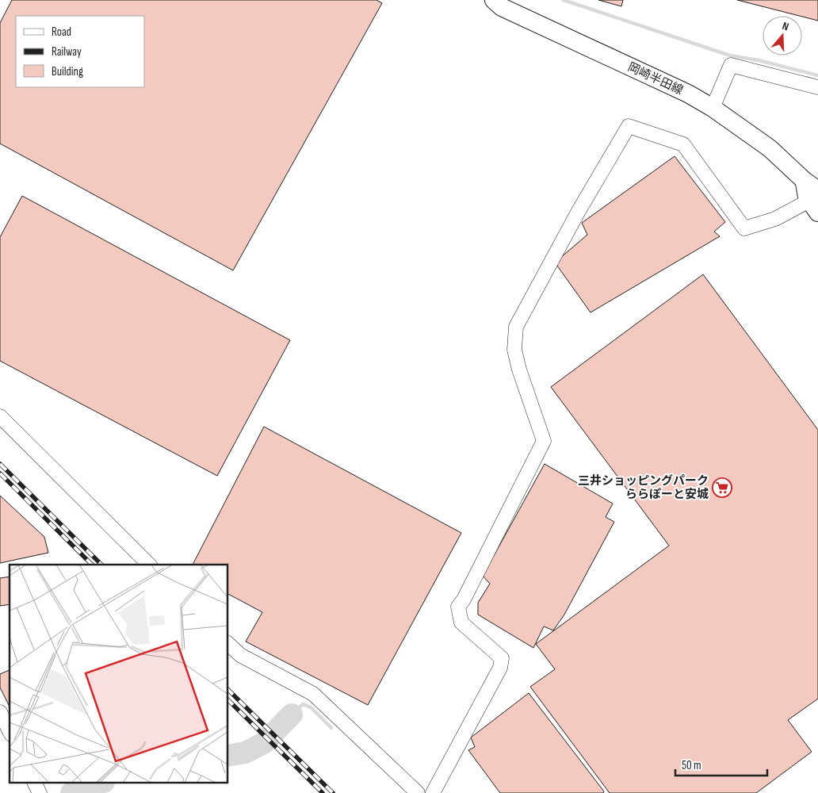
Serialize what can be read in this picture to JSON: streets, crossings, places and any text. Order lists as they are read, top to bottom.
{
  "streets": {
    "main road": ["岡崎半田線"]
  },
  "places": {
    "supermarket": ["三井ショッピングパーク ららぽーと安城"]
  },
  "legend": ["Road", "Railway", "Building"],
  "scale_bar": "50 m",
  "north": "top"
}
